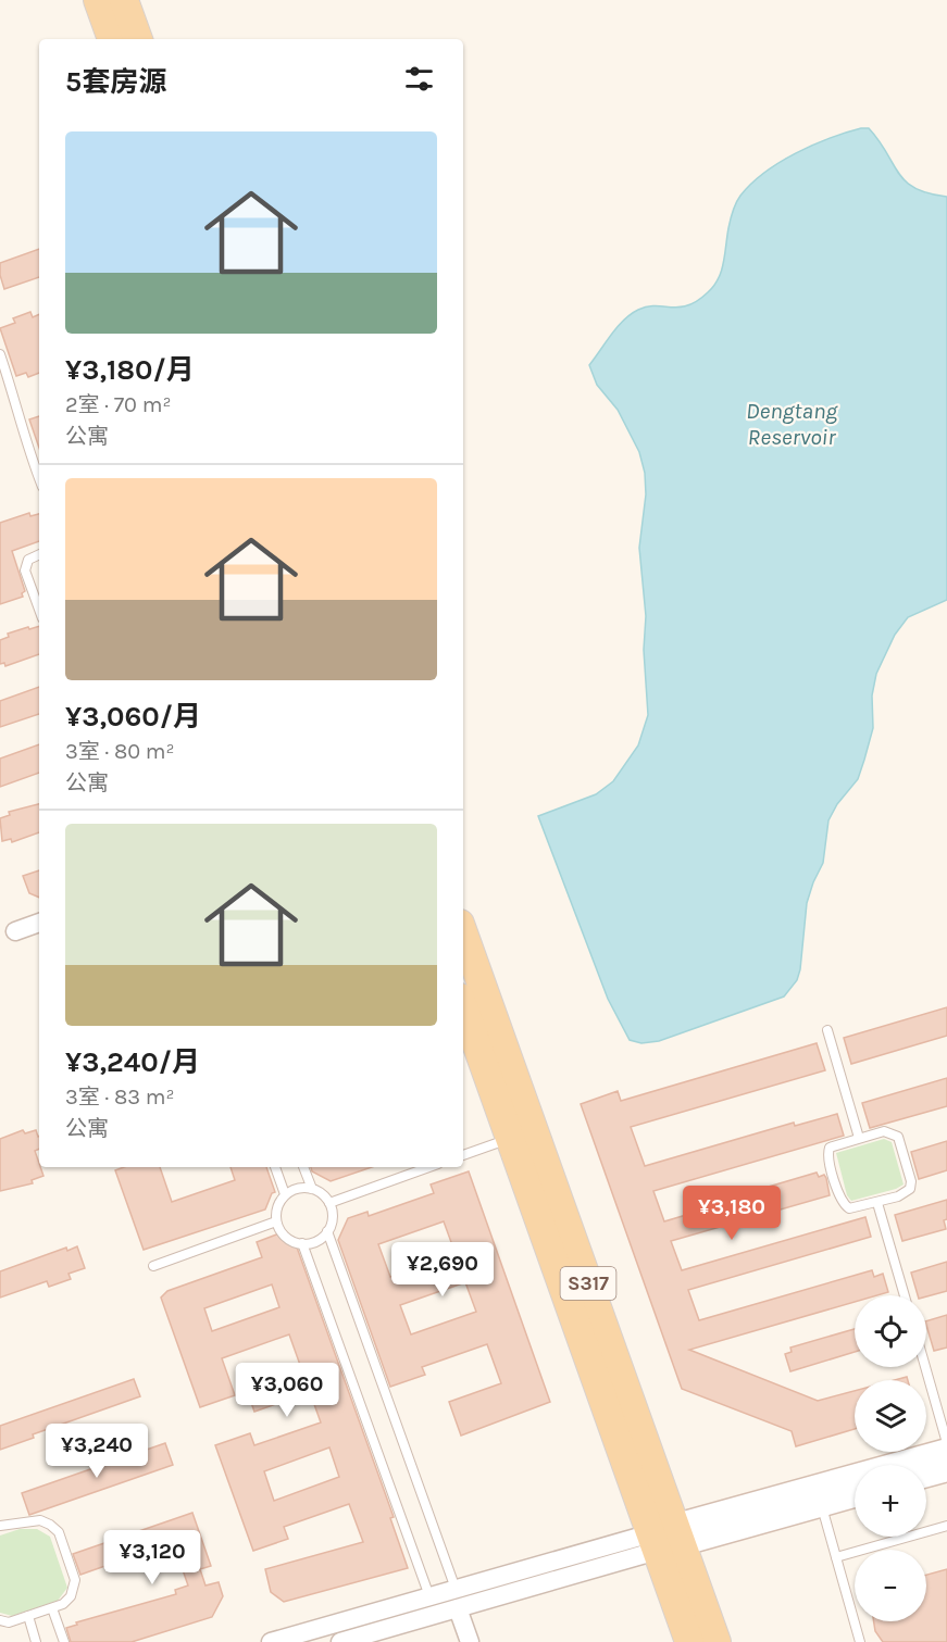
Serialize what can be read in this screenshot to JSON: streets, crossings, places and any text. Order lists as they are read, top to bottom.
{
  "streets": {
    "main road": ["S317"]
  },
  "water": ["Dengtang Reservoir"],
  "page": {
    "heading": "5套房源",
    "list": [
      {
        "name": "¥3,180/月",
        "note": "2室 · 70 m² · 公寓"
      },
      {
        "name": "¥3,060/月",
        "note": "3室 · 80 m² · 公寓"
      },
      {
        "name": "¥3,240/月",
        "note": "3室 · 83 m² · 公寓"
      }
    ],
    "price": [
      "¥3,180",
      "¥2,690",
      "¥3,060",
      "¥3,240",
      "¥3,120"
    ],
    "map_buttons": ["+", "−"]
  }
}
